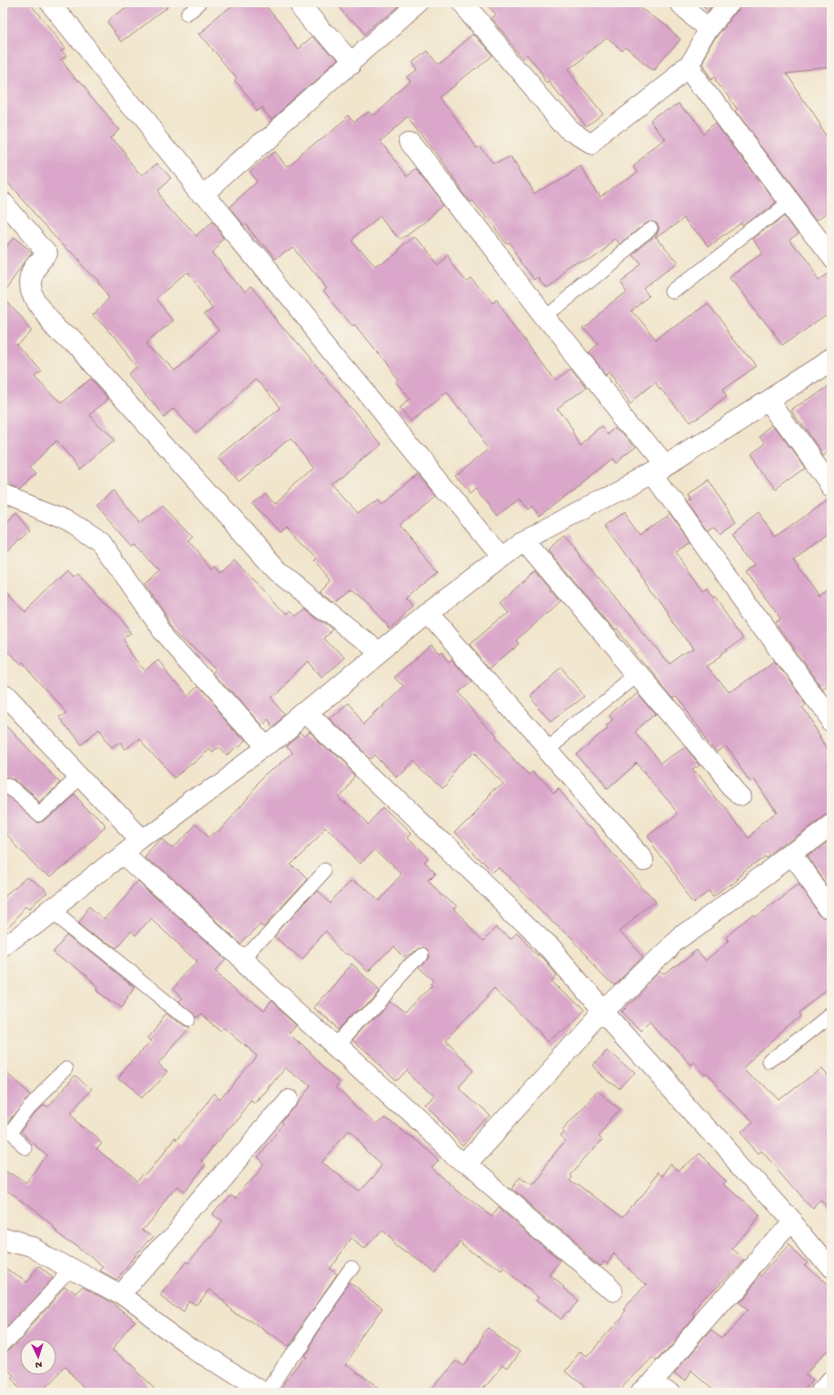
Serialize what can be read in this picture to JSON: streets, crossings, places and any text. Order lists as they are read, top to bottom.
{
  "north": "bottom"
}
